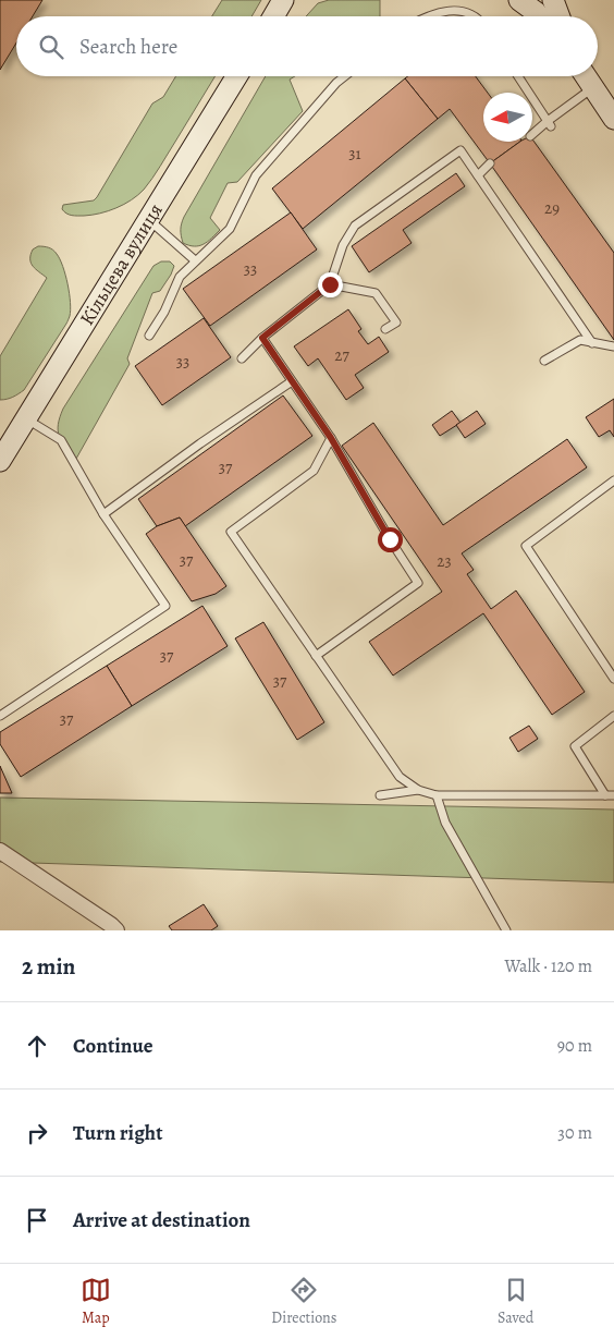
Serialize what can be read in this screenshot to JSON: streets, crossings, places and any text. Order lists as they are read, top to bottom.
{
  "streets": {
    "main road": ["Кільцева вулиця"]
  },
  "house_numbers": [
    "31",
    "29",
    "33",
    "27",
    "33",
    "37",
    "37",
    "23",
    "37",
    "37",
    "37"
  ],
  "north": "left",
  "page": {
    "search": "Search here",
    "heading": ["2 min", "Walk · 120 m"],
    "list": [
      ["Continue", "90 m"],
      ["Turn right", "30 m"],
      "Arrive at destination"
    ],
    "nav": ["Map", "Directions", "Saved"]
  }
}
